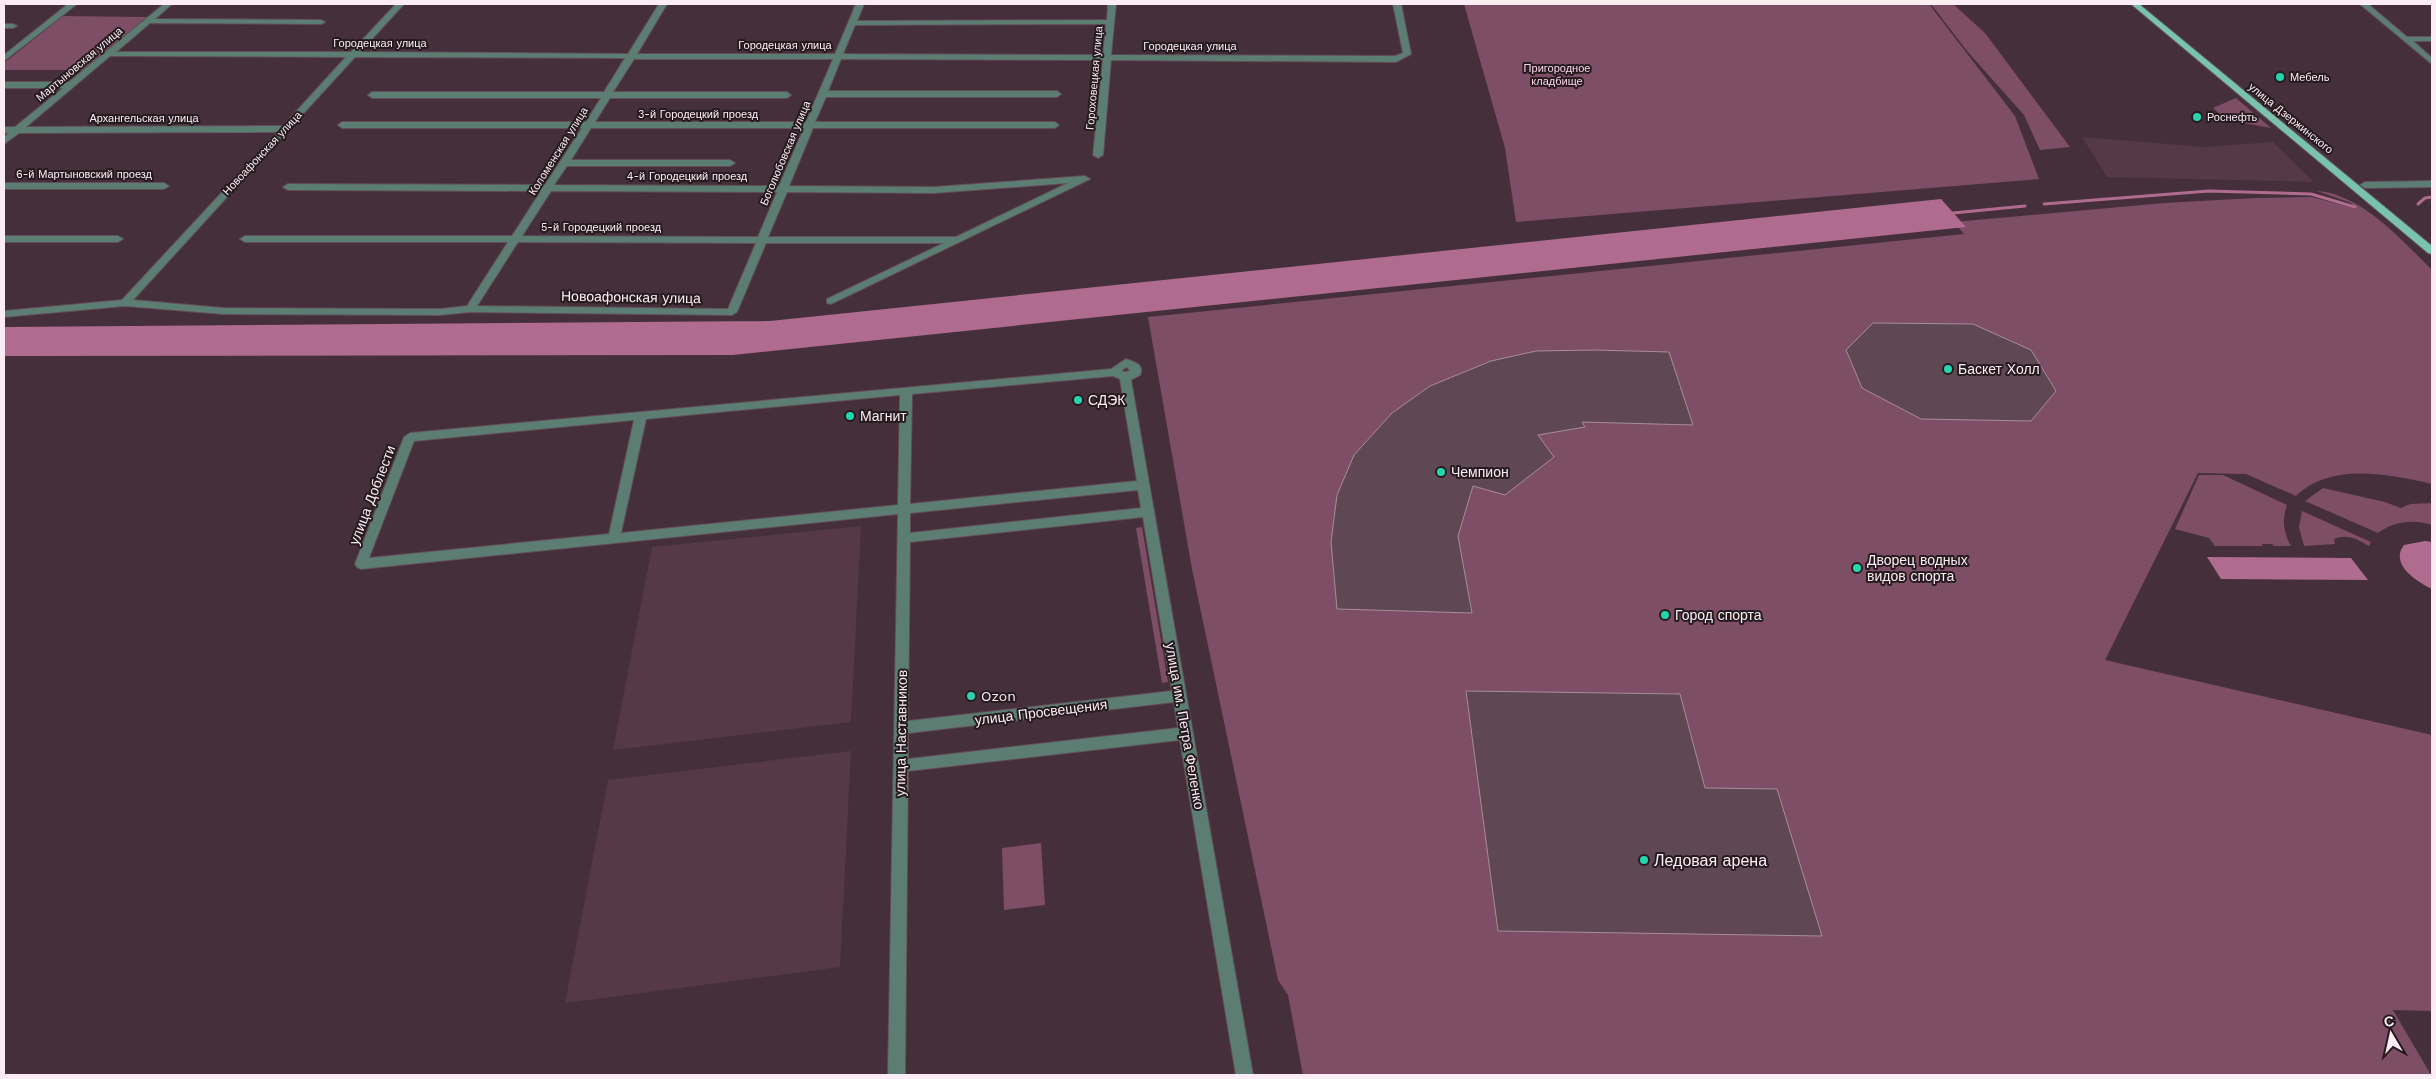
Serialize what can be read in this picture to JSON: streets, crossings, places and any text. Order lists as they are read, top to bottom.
{
  "streets": {
    "main road": ["улица Дзержинского"],
    "street": [
      "Городецкая улица",
      "Мартыновская улица",
      "Гороховецкая улица",
      "3-й Городецкий проезд",
      "Архангельская улица",
      "Коломенская улица",
      "Новоафонская улица",
      "Боголюбовская улица",
      "6-й Мартыновский проезд",
      "4-й Городецкий проезд",
      "5-й Городецкий проезд",
      "улица Доблести",
      "улица Просвещения",
      "улица им. Петра Феленко",
      "улица Наставников"
    ]
  },
  "crossings": [
    ["Городецкая улица", "Мартыновская улица"],
    ["Городецкая улица", "Гороховецкая улица"],
    ["Городецкая улица", "Коломенская улица"],
    ["Городецкая улица", "Новоафонская улица"],
    ["Городецкая улица", "Боголюбовская улица"],
    ["Мартыновская улица", "Архангельская улица"],
    ["3-й Городецкий проезд", "Коломенская улица"],
    ["3-й Городецкий проезд", "Боголюбовская улица"],
    ["Архангельская улица", "Новоафонская улица"],
    ["Коломенская улица", "Новоафонская улица"],
    ["Коломенская улица", "4-й Городецкий проезд"],
    ["Коломенская улица", "5-й Городецкий проезд"],
    ["Новоафонская улица", "Боголюбовская улица"],
    ["Боголюбовская улица", "4-й Городецкий проезд"],
    ["Боголюбовская улица", "5-й Городецкий проезд"],
    ["4-й Городецкий проезд", "5-й Городецкий проезд"],
    ["улица Просвещения", "улица им. Петра Феленко"],
    ["улица Просвещения", "улица Наставников"],
    ["улица им. Петра Феленко", "улица Наставников"]
  ],
  "parks": ["Пригородное кладбище"],
  "places": [
    "Мебель",
    "Роснефть",
    "Баскет Холл",
    "СДЭК",
    "Магнит",
    "Чемпион",
    "Дворец водных видов спорта",
    "Город спорта",
    "Ozon",
    "Ледовая арена"
  ],
  "north": "top"
}
